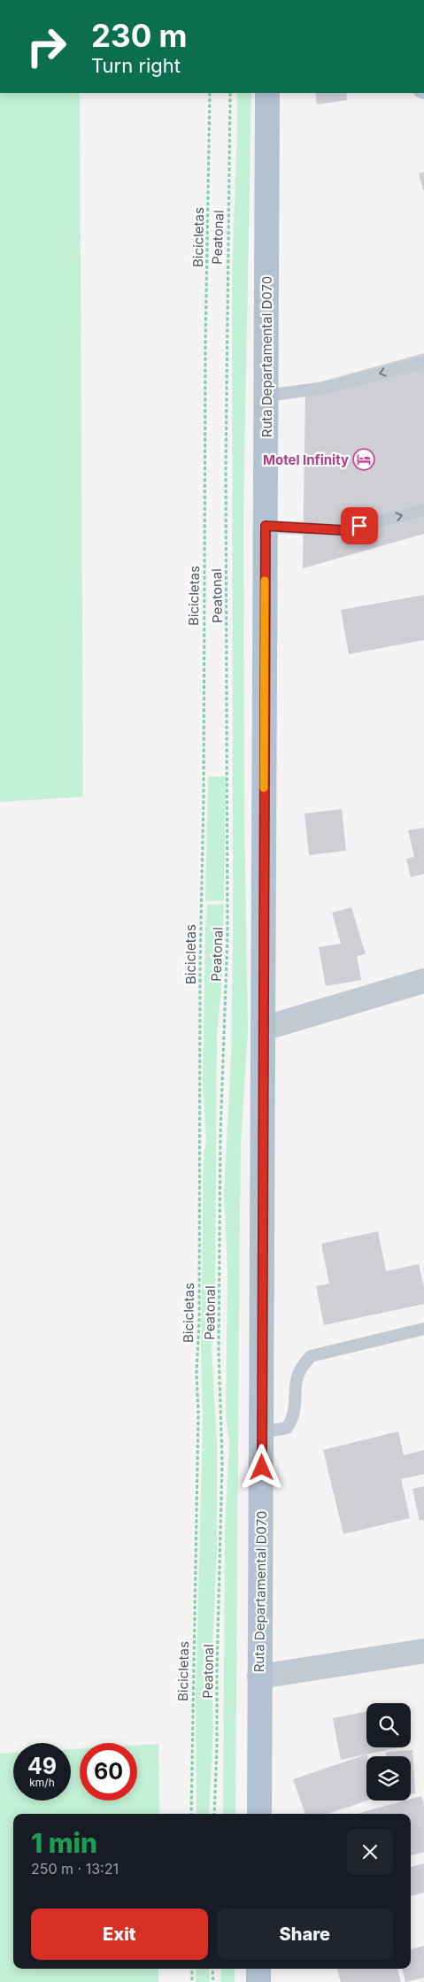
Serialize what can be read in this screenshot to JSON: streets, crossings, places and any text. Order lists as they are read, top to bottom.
{
  "streets": {
    "main road": ["Ruta Departamental D070"],
    "path": ["Bicicletas", "Peatonal"]
  },
  "places": {
    "hotel": ["Motel Infinity"]
  },
  "page": {
    "turn": ["230 m", "Turn right"],
    "speed": "49 km/h",
    "limit": "60",
    "heading": ["1 min", "250 m · 13:21"],
    "buttons": ["Exit", "Share"]
  }
}
